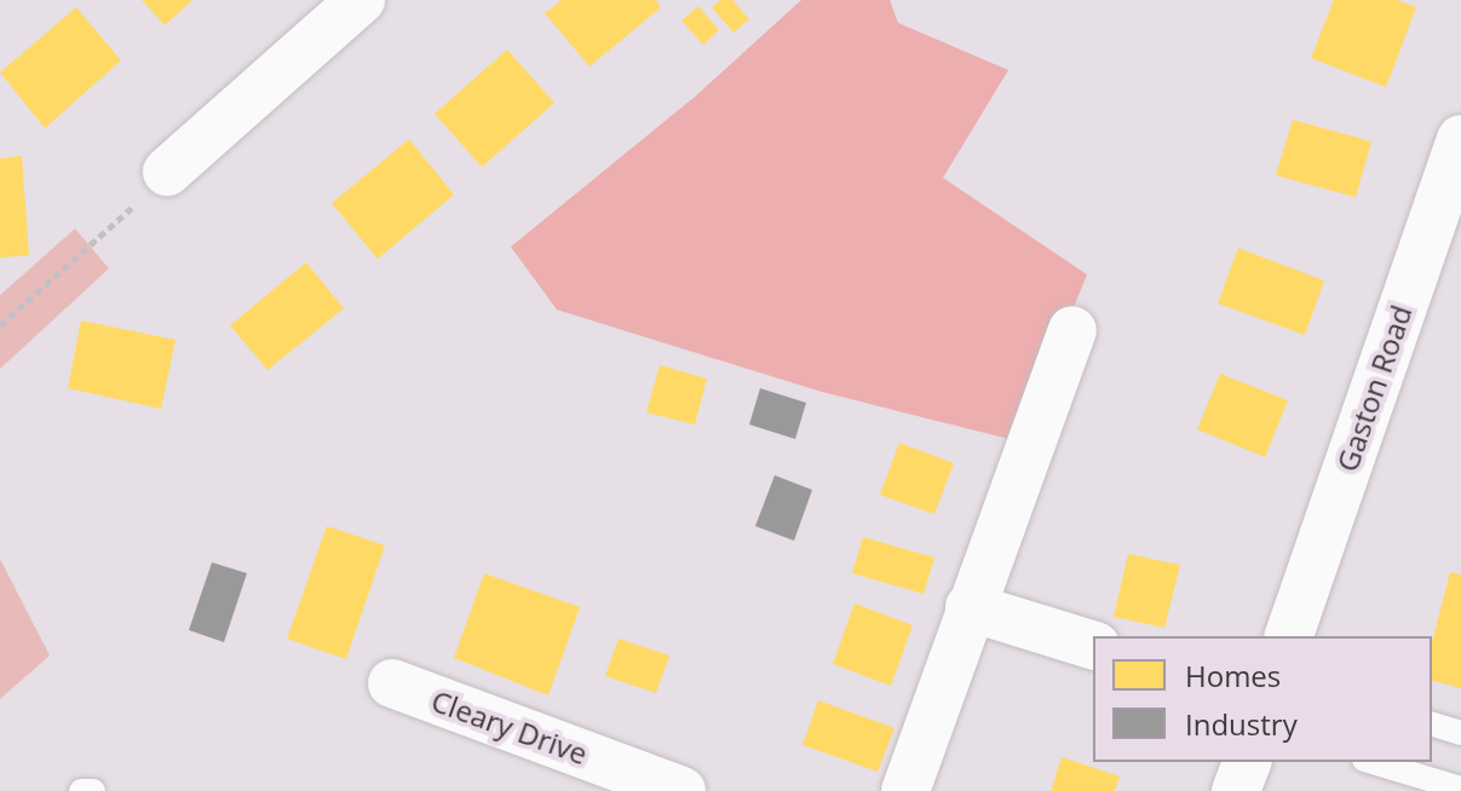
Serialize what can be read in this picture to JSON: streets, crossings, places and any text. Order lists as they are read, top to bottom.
{
  "streets": {
    "street": ["Gaston Road", "Cleary Drive"]
  },
  "legend": ["Homes", "Industry"]
}
